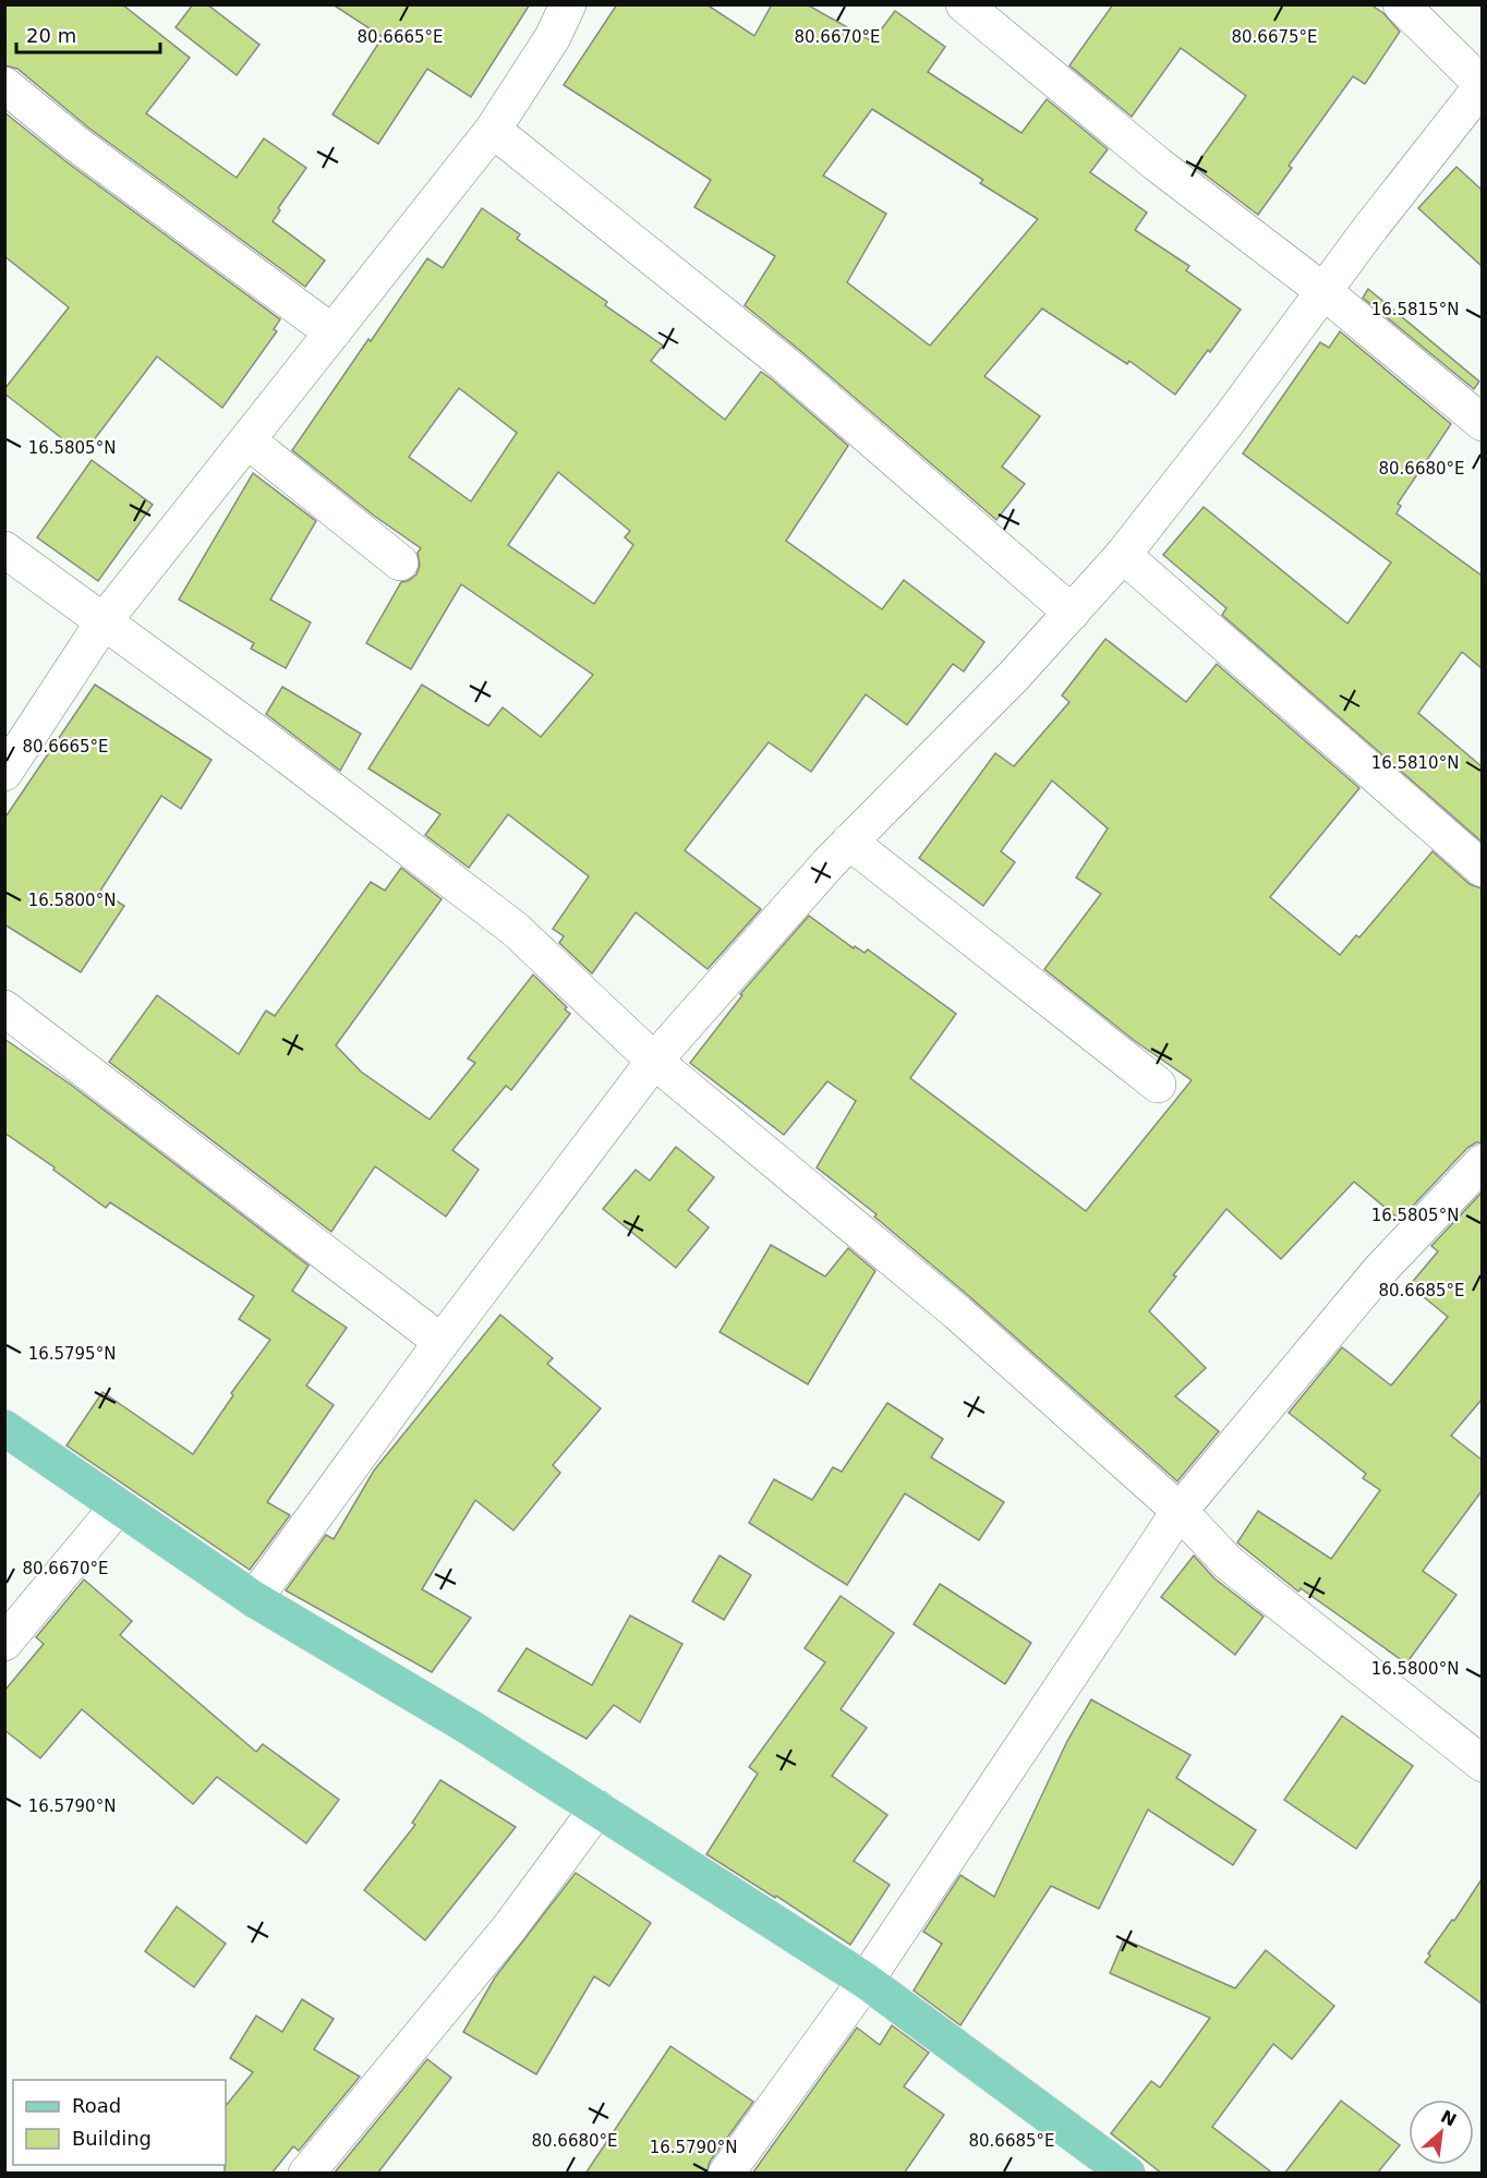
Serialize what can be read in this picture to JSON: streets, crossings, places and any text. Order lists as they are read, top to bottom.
{
  "legend": ["Road", "Building"],
  "scale_bar": "20 m",
  "north": "top right",
  "coordinates": [
    "80.6665°E",
    "80.6670°E",
    "80.6675°E",
    "16.5815°N",
    "16.5805°N",
    "80.6680°E",
    "16.5810°N",
    "16.5800°N",
    "80.6685°E",
    "16.5795°N",
    "16.5790°N"
  ]
}
